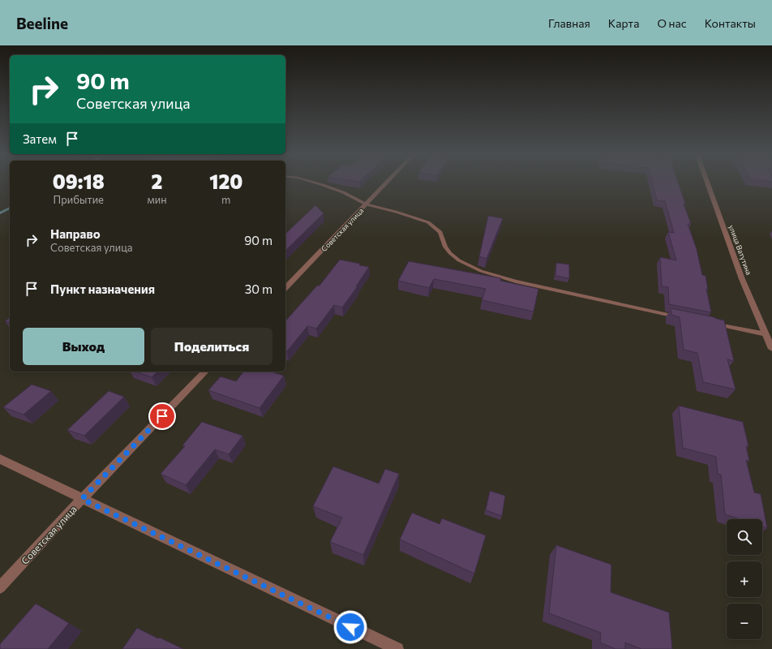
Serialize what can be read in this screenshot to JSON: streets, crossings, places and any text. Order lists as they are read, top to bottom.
{
  "streets": {
    "street": ["Советская улица", "улица Ватутина"]
  },
  "page": {
    "header": "Beeline",
    "nav": [
      "Главная",
      "Карта",
      "О нас",
      "Контакты"
    ],
    "turn": ["90 m", "Советская улица"],
    "then": "Затем",
    "eta": [
      "09:18",
      "Прибытие",
      "2",
      "мин",
      "120",
      "m"
    ],
    "list": [
      {
        "name": "Направо",
        "note": "Советская улица",
        "value": "90 m"
      },
      {
        "name": "Пункт назначения",
        "value": "30 m"
      }
    ],
    "buttons": ["Выход", "Поделиться"],
    "map_buttons": ["+", "−"]
  }
}
